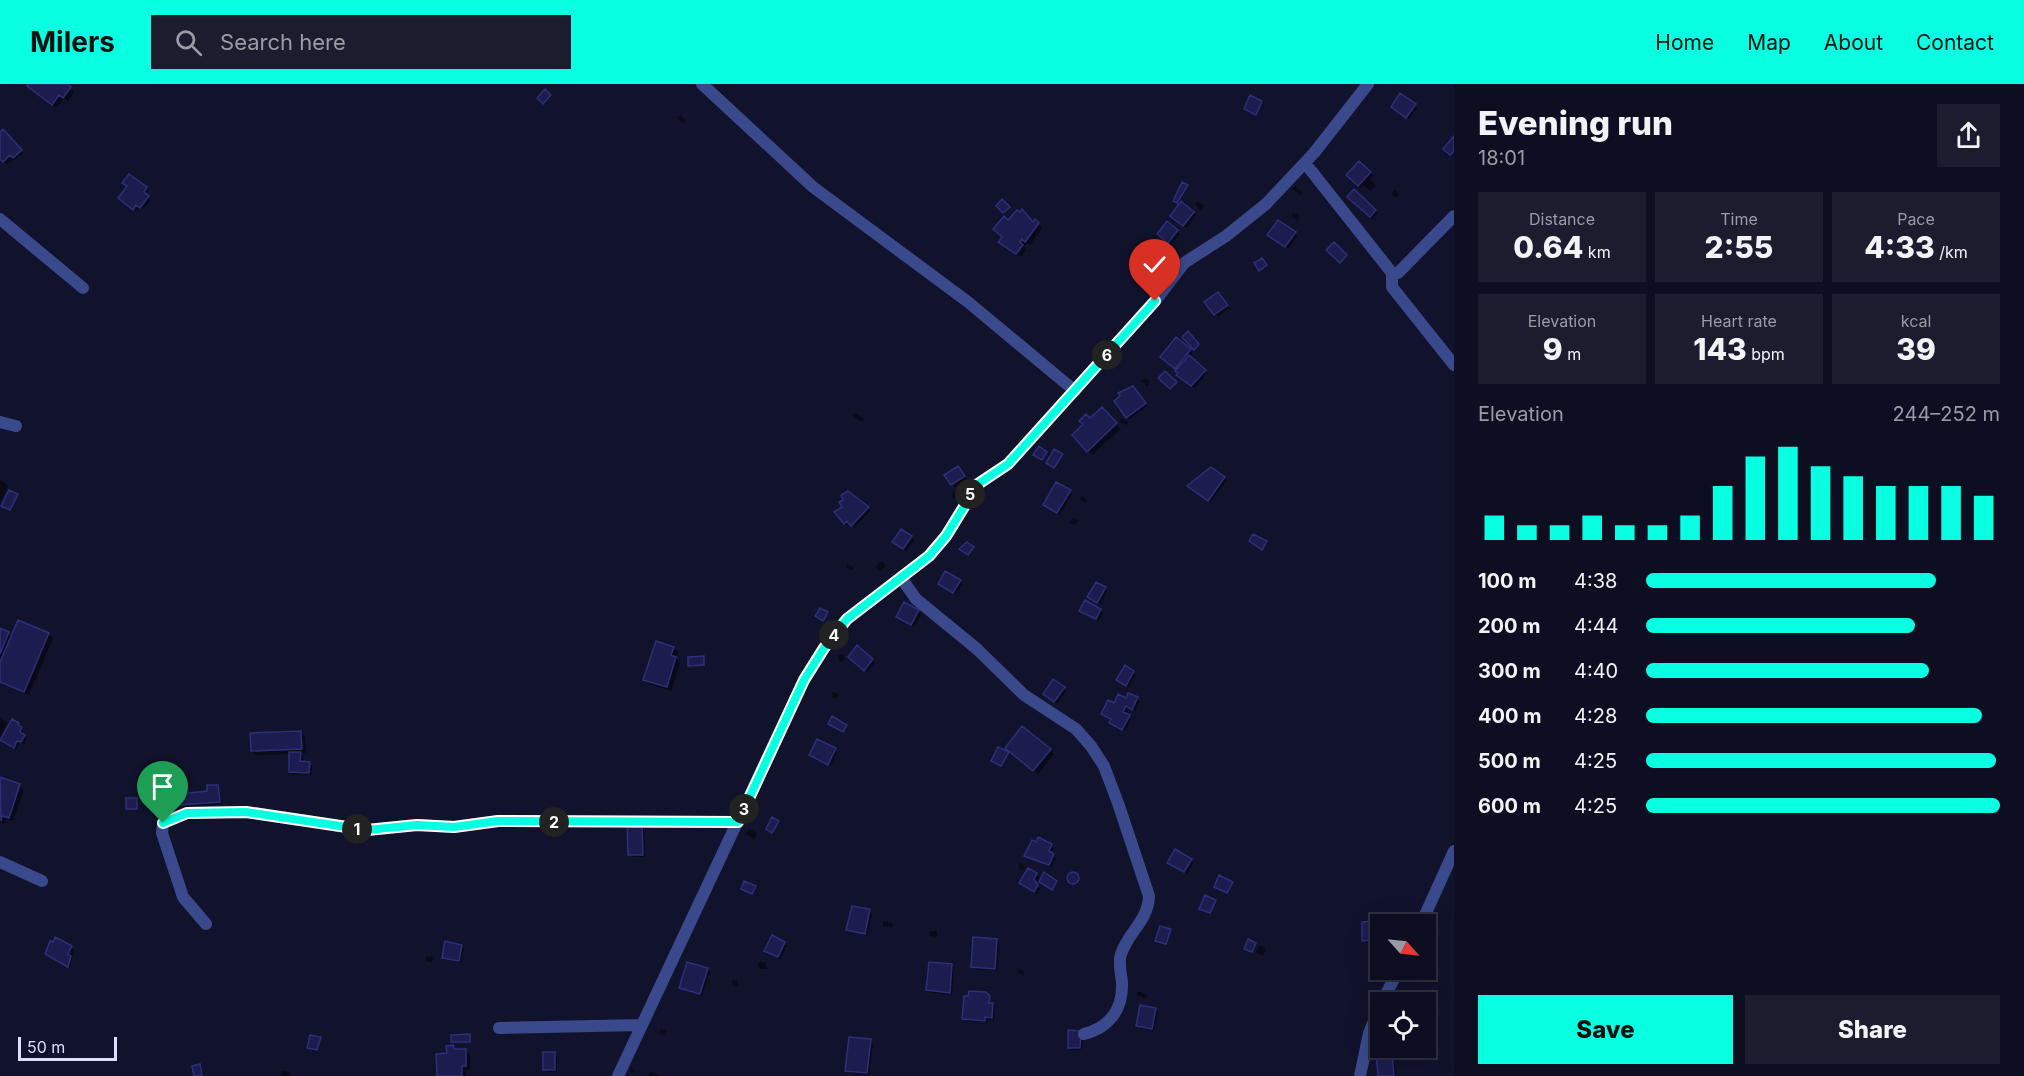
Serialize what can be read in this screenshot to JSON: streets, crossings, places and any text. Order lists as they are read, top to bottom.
{
  "scale_bar": "50 m",
  "north": "bottom right",
  "page": {
    "header": "Milers",
    "search": "Search here",
    "nav": [
      "Home",
      "Map",
      "About",
      "Contact"
    ],
    "heading": ["Evening run", "18:01"],
    "stats": [
      ["Distance", "0.64 km"],
      ["Time", "2:55"],
      ["Pace", "4:33 /km"],
      ["Elevation", "9 m"],
      ["Heart rate", "143 bpm"],
      ["kcal", "39"]
    ],
    "pins": [
      "6",
      "5",
      "4",
      "3",
      "2",
      "1"
    ],
    "chart": ["Elevation", "244–252 m"],
    "list": [
      {
        "name": "100 m",
        "note": "4:38"
      },
      {
        "name": "200 m",
        "note": "4:44"
      },
      {
        "name": "300 m",
        "note": "4:40"
      },
      {
        "name": "400 m",
        "note": "4:28"
      },
      {
        "name": "500 m",
        "note": "4:25"
      },
      {
        "name": "600 m",
        "note": "4:25"
      }
    ],
    "buttons": ["Save", "Share"],
    "scale": "50 m"
  }
}
